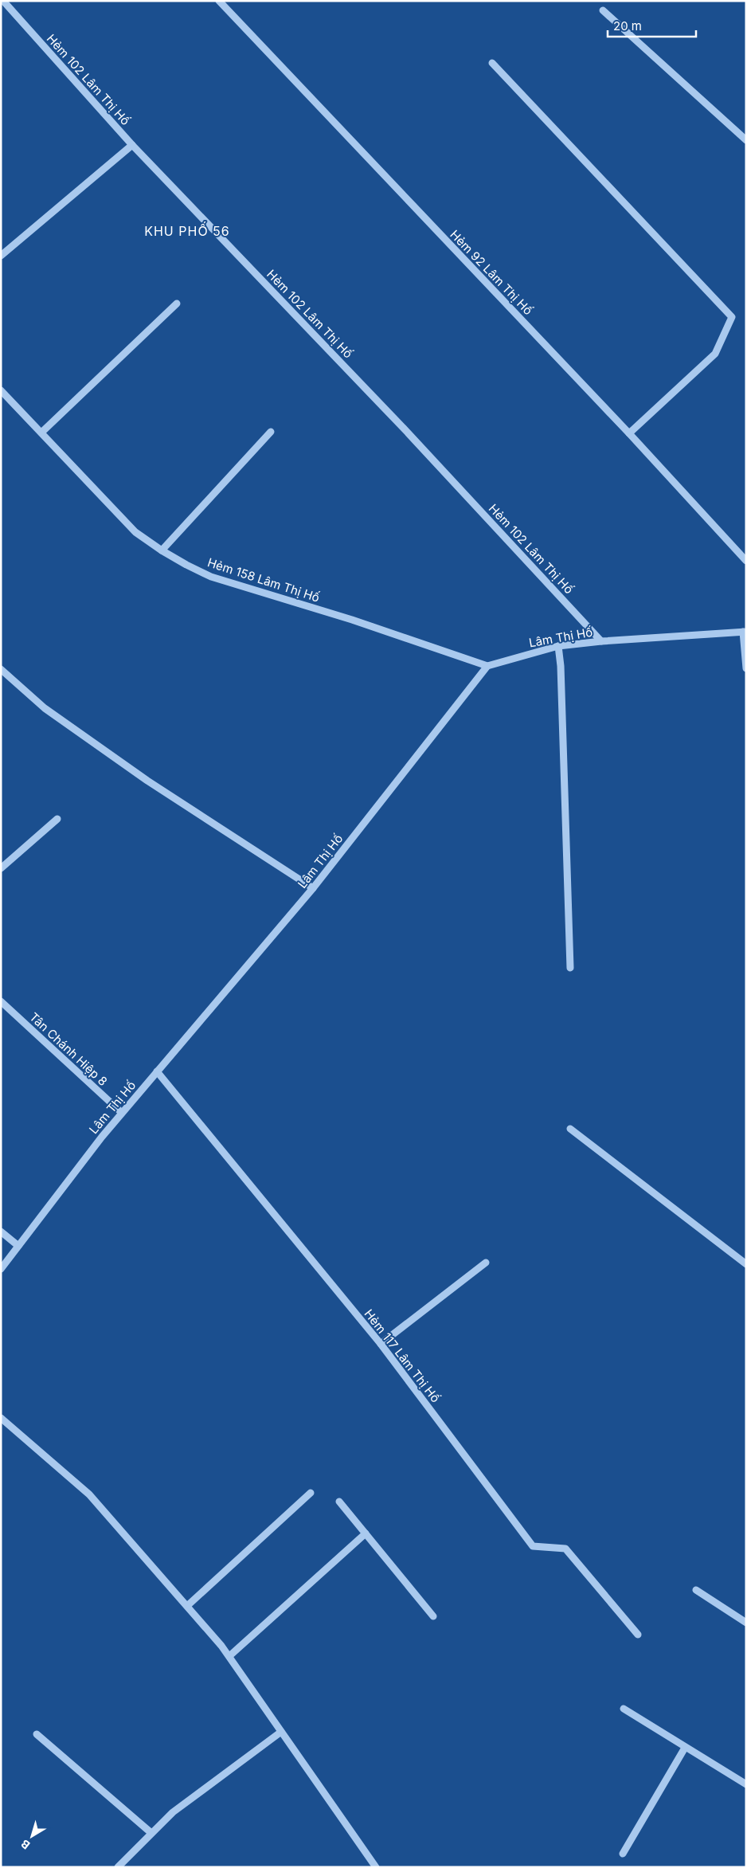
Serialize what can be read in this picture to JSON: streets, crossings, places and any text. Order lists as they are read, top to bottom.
{
  "streets": {
    "street": [
      "Hẻm 102 Lâm Thị Hố",
      "Hẻm 92 Lâm Thị Hố",
      "Hẻm 158 Lâm Thị Hố",
      "Lâm Thị Hố",
      "Tân Chánh Hiệp 8",
      "Hẻm 117 Lâm Thị Hố"
    ]
  },
  "crossings": [
    ["Hẻm 102 Lâm Thị Hố", "Lâm Thị Hố"],
    ["Hẻm 158 Lâm Thị Hố", "Lâm Thị Hố"],
    ["Lâm Thị Hố", "Tân Chánh Hiệp 8"],
    ["Lâm Thị Hố", "Hẻm 117 Lâm Thị Hố"]
  ],
  "districts": ["KHU PHỐ 56"],
  "scale_bar": "20 m",
  "north": "bottom left"
}
